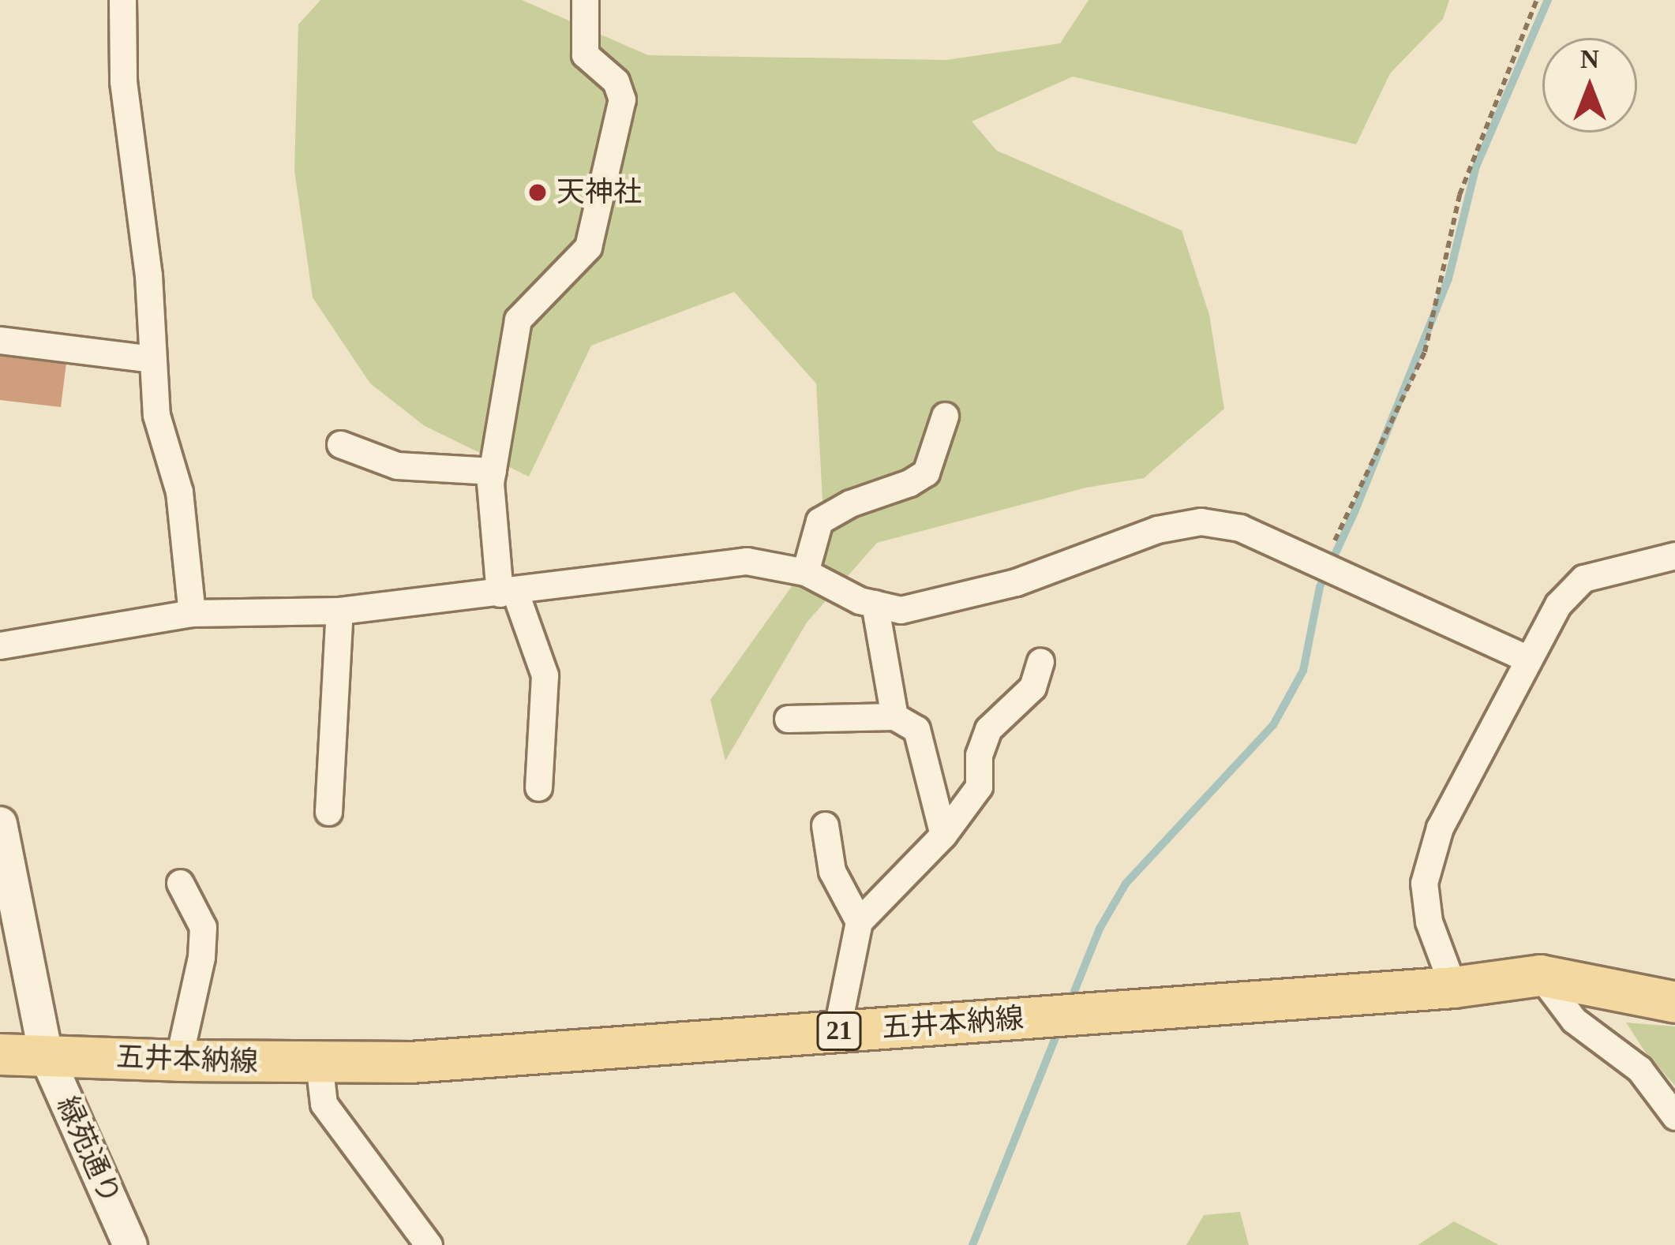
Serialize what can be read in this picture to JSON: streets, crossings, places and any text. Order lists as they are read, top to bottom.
{
  "streets": {
    "main road": ["五井本納線", "21"],
    "street": ["緑苑通り"]
  },
  "crossings": [
    ["五井本納線", "緑苑通り"]
  ],
  "places": ["天神社"],
  "north": "top"
}
